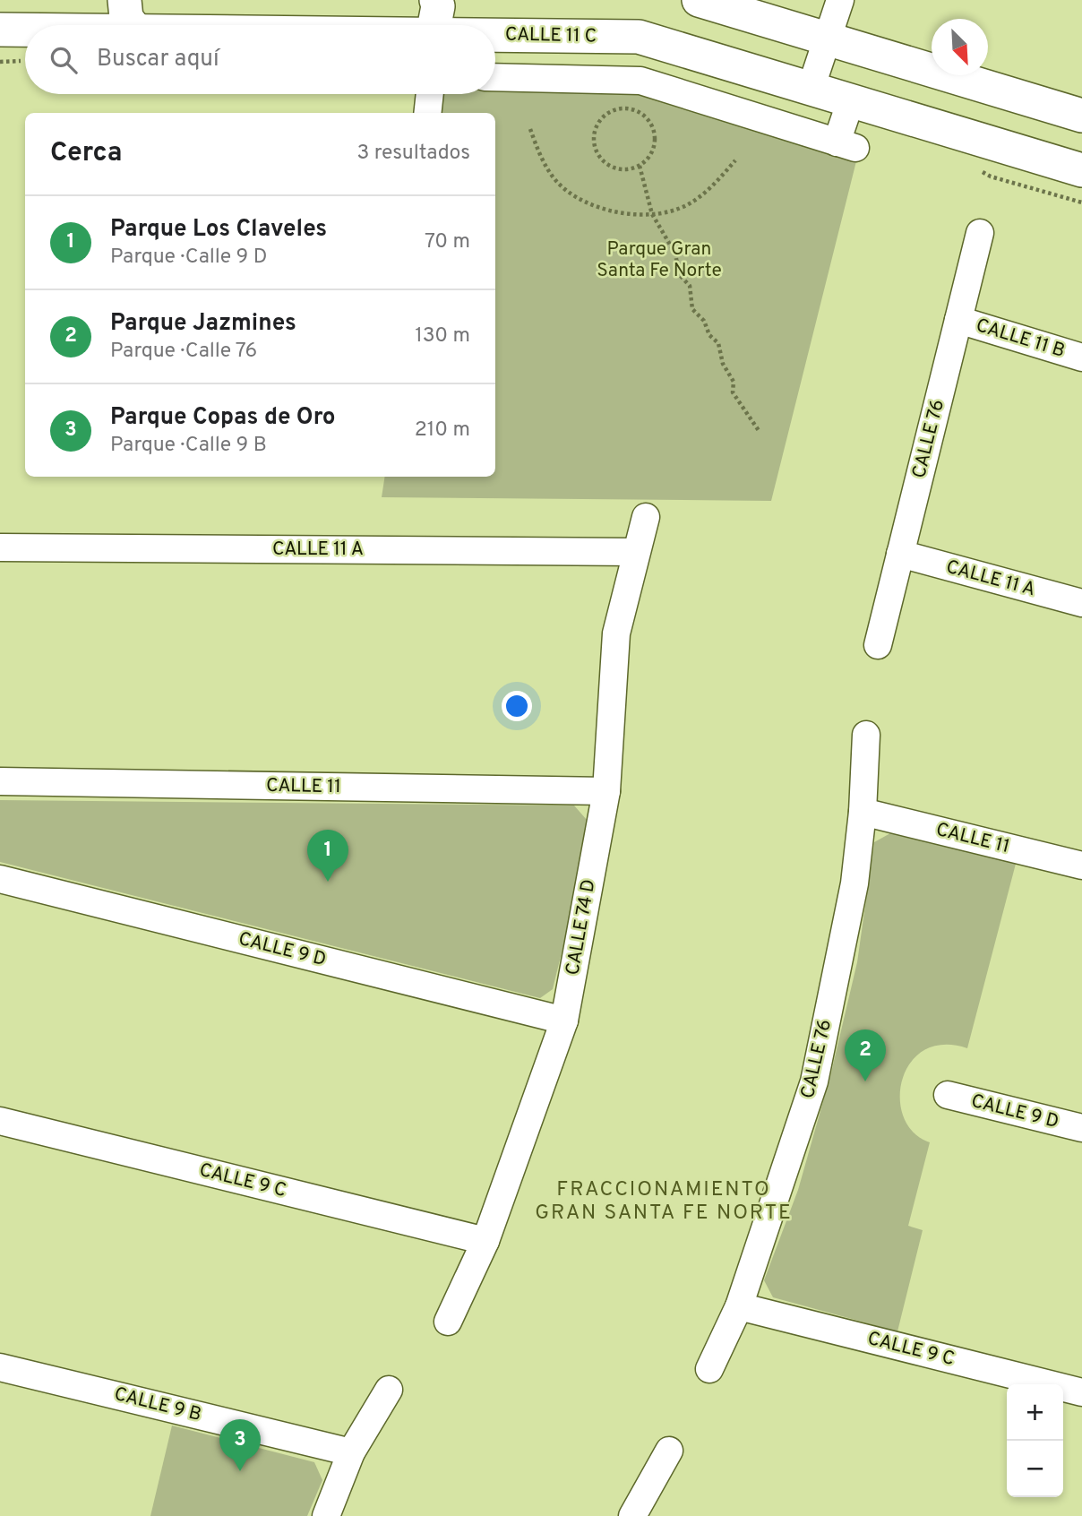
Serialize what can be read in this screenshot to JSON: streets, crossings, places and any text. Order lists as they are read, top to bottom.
{
  "streets": {
    "main road": ["CALLE 11 C"],
    "street": [
      "CALLE 11 B",
      "CALLE 76",
      "CALLE 11 A",
      "CALLE 11",
      "CALLE 74 D",
      "CALLE 9 D",
      "CALLE 9 C",
      "CALLE 9 B"
    ]
  },
  "crossings": [
    ["CALLE 11 B", "CALLE 76"],
    ["CALLE 76", "CALLE 11 A"],
    ["CALLE 76", "CALLE 11"],
    ["CALLE 76", "CALLE 9 C"],
    ["CALLE 11 A", "CALLE 74 D"],
    ["CALLE 11", "CALLE 74 D"],
    ["CALLE 74 D", "CALLE 9 D"],
    ["CALLE 74 D", "CALLE 9 C"]
  ],
  "districts": ["FRACCIONAMIENTO GRAN SANTA FE NORTE"],
  "parks": ["Parque Gran Santa Fe Norte"],
  "north": "bottom right",
  "page": {
    "search": "Buscar aquí",
    "heading": ["Cerca", "3 resultados"],
    "list": [
      {
        "mark": "1",
        "name": "Parque Los Claveles",
        "note": "Parque · Calle 9 D",
        "value": "70 m"
      },
      {
        "mark": "2",
        "name": "Parque Jazmines",
        "note": "Parque · Calle 76",
        "value": "130 m"
      },
      {
        "mark": "3",
        "name": "Parque Copas de Oro",
        "note": "Parque · Calle 9 B",
        "value": "210 m"
      }
    ],
    "pins": ["1", "2", "3"],
    "map_buttons": ["+", "−"]
  }
}
